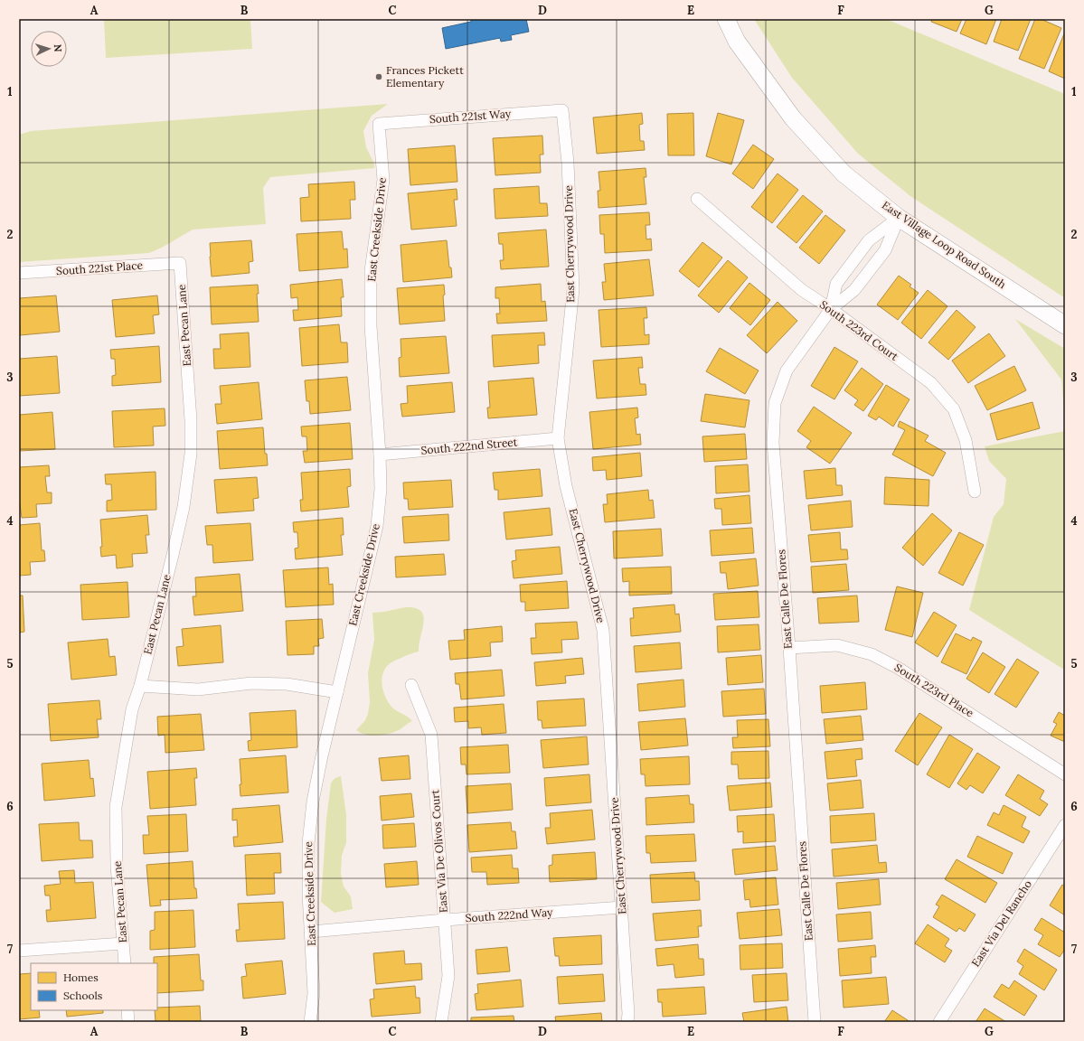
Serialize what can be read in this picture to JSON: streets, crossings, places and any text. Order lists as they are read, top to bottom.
{
  "streets": {
    "street": [
      "South 221st Way",
      "East Creekside Drive",
      "East Cherrywood Drive",
      "East Village Loop Road South",
      "South 221st Place",
      "East Pecan Lane",
      "South 223rd Court",
      "South 222nd Street",
      "East Calle De Flores",
      "South 223rd Place",
      "East Via De Olivos Court",
      "South 222nd Way",
      "East Via Del Rancho"
    ]
  },
  "crossings": [
    ["South 221st Way", "East Creekside Drive"],
    ["South 221st Way", "East Cherrywood Drive"],
    ["East Creekside Drive", "South 222nd Street"],
    ["East Creekside Drive", "South 222nd Way"],
    ["East Cherrywood Drive", "South 222nd Street"],
    ["East Cherrywood Drive", "South 222nd Way"],
    ["East Village Loop Road South", "East Calle De Flores"],
    ["South 221st Place", "East Pecan Lane"],
    ["South 223rd Court", "East Calle De Flores"],
    ["East Calle De Flores", "South 223rd Place"],
    ["East Via De Olivos Court", "South 222nd Way"]
  ],
  "places": ["Frances Pickett Elementary"],
  "legend": ["Homes", "Schools"],
  "north": "right",
  "grid": {
    "columns": [
      "A",
      "B",
      "C",
      "D",
      "E",
      "F",
      "G"
    ],
    "rows": [
      "1",
      "2",
      "3",
      "4",
      "5",
      "6",
      "7"
    ]
  }
}
